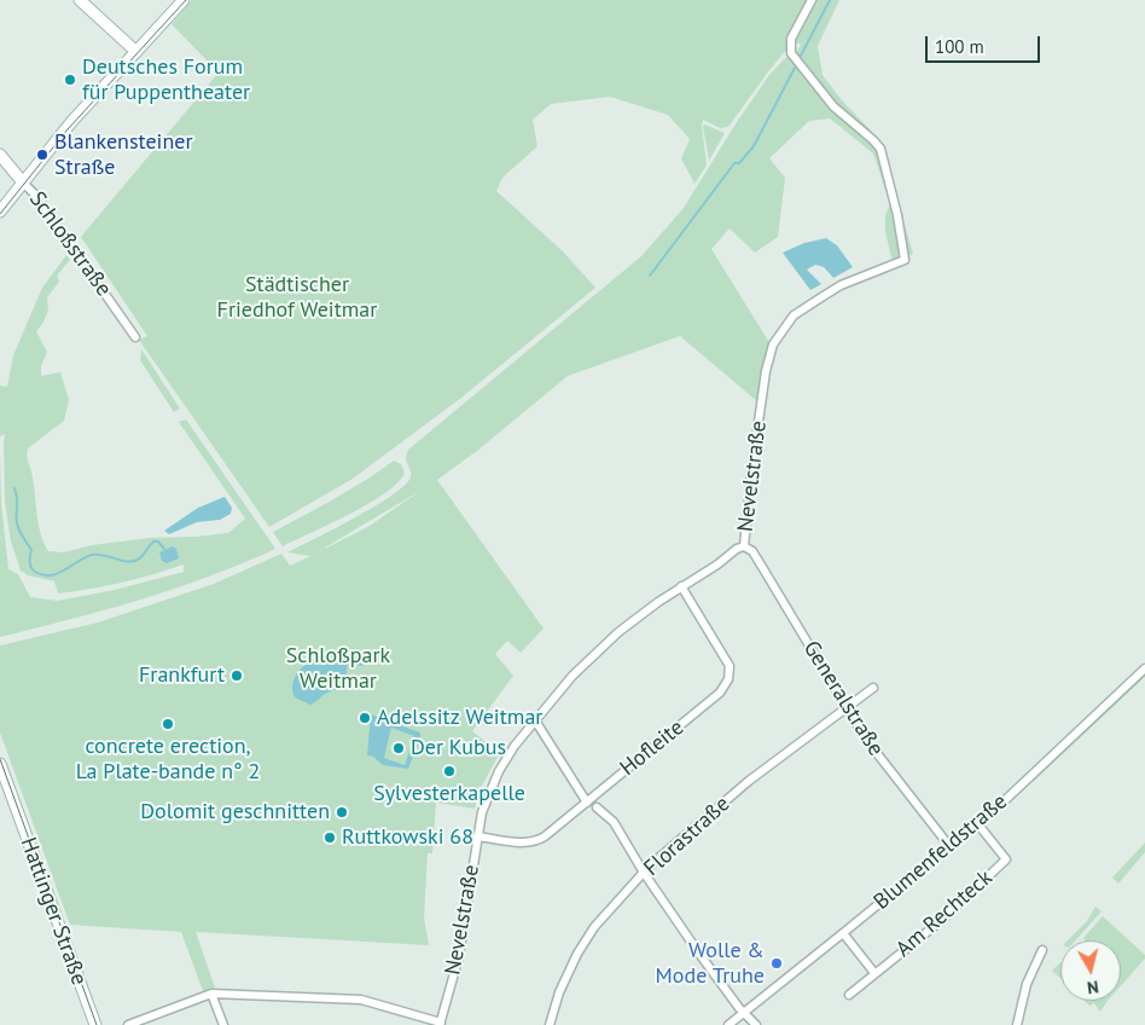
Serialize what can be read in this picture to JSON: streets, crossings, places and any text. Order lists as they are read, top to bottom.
{
  "streets": {
    "main road": ["Schloßstraße", "Hattinger Straße"],
    "street": [
      "Nevelstraße",
      "Generalstraße",
      "Hofleite",
      "Florastraße",
      "Blumenfeldstraße",
      "Am Rechteck"
    ]
  },
  "crossings": [
    ["Nevelstraße", "Generalstraße"],
    ["Nevelstraße", "Hofleite"],
    ["Generalstraße", "Florastraße"],
    ["Generalstraße", "Blumenfeldstraße"],
    ["Blumenfeldstraße", "Am Rechteck"]
  ],
  "parks": ["Städtischer Friedhof Weitmar", "Schloßpark Weitmar"],
  "places": [
    "Deutsches Forum für Puppentheater",
    "Blankensteiner Straße",
    "Frankfurt",
    "Adelssitz Weitmar",
    "concrete erection, La Plate-bande n° 2",
    "Der Kubus",
    "Sylvesterkapelle",
    "Dolomit geschnitten",
    "Ruttkowski 68",
    "Wolle & Mode Truhe"
  ],
  "scale_bar": "100 m",
  "north": "bottom"
}
